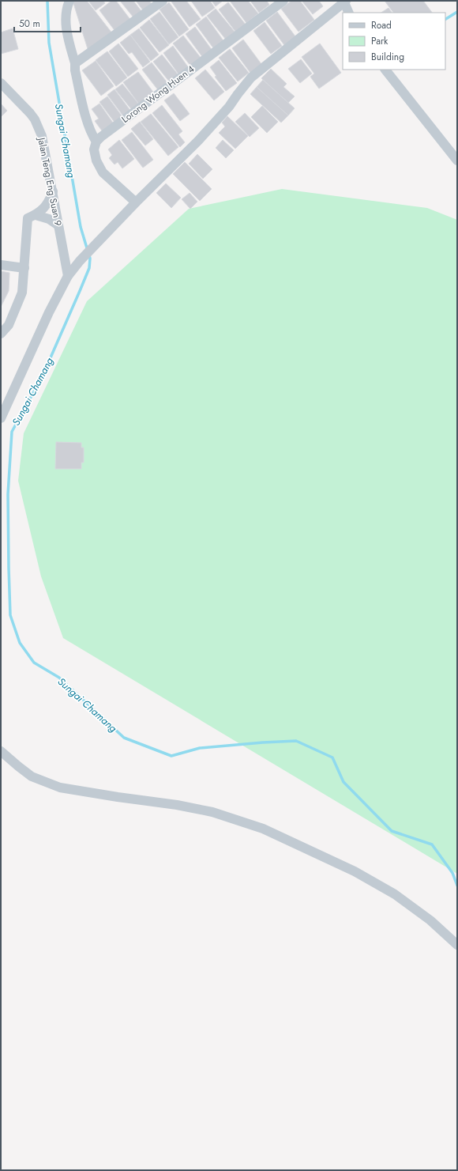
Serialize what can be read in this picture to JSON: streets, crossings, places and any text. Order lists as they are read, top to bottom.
{
  "streets": {
    "street": ["Lorong Wong Huen 4", "Jalan Teng Eng Suan 9"]
  },
  "water": ["Sungai Chamang"],
  "legend": ["Road", "Park", "Building"],
  "scale_bar": "50 m"
}
